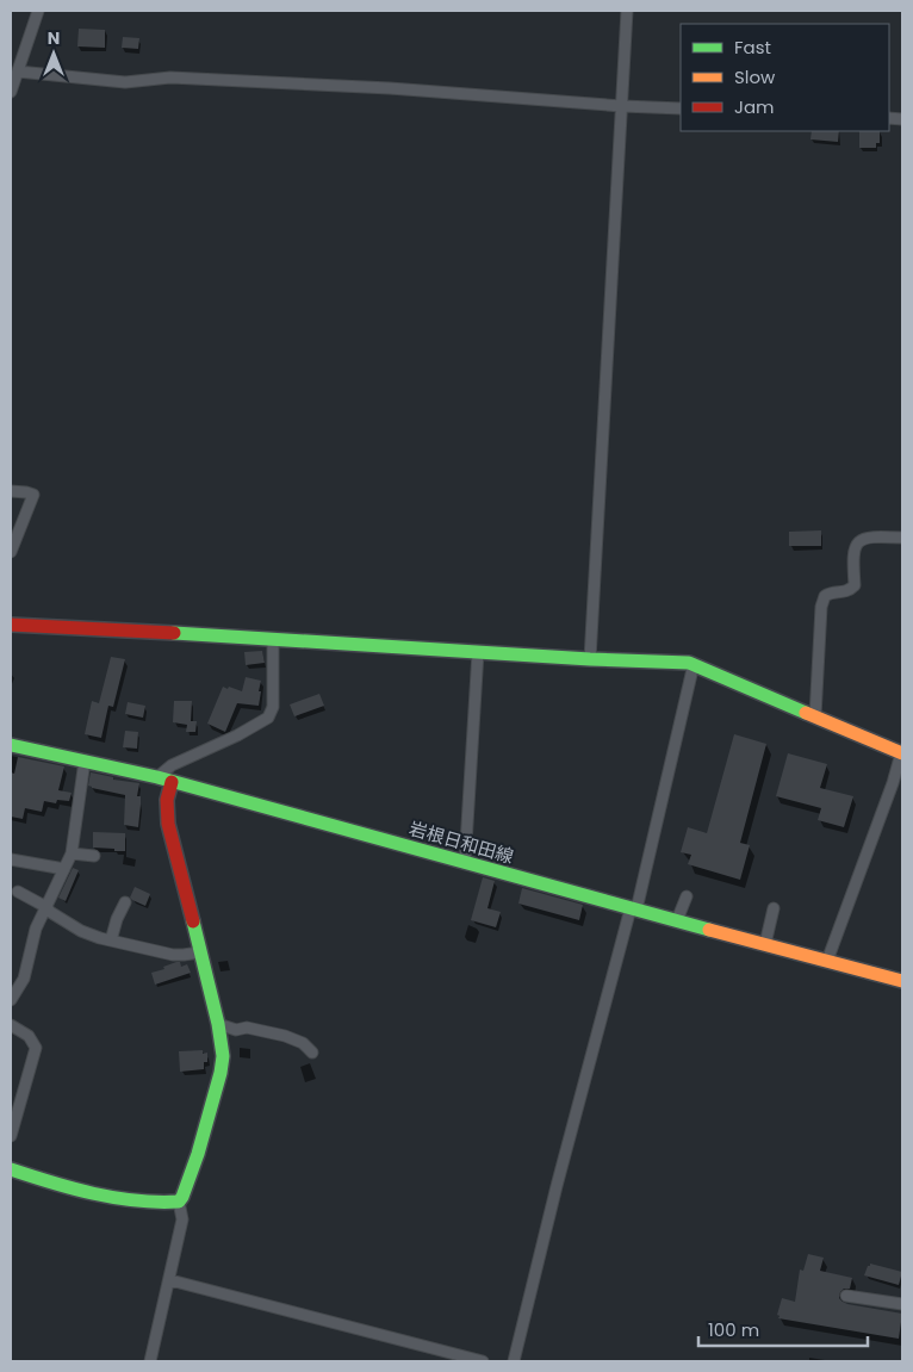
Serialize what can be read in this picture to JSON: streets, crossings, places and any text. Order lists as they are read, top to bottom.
{
  "streets": {
    "street": ["岩根日和田線"]
  },
  "legend": ["Fast", "Slow", "Jam"],
  "scale_bar": "100 m",
  "north": "top"
}
